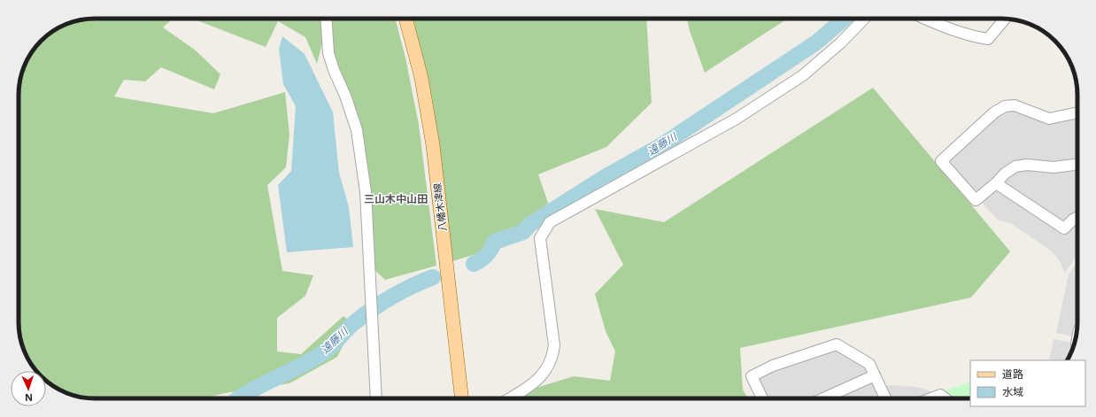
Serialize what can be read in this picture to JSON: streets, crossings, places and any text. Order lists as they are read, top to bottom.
{
  "streets": {
    "main road": ["八幡木津線"]
  },
  "districts": ["三山木中山田"],
  "water": ["遠藤川"],
  "legend": ["道路", "水域"],
  "north": "bottom"
}
